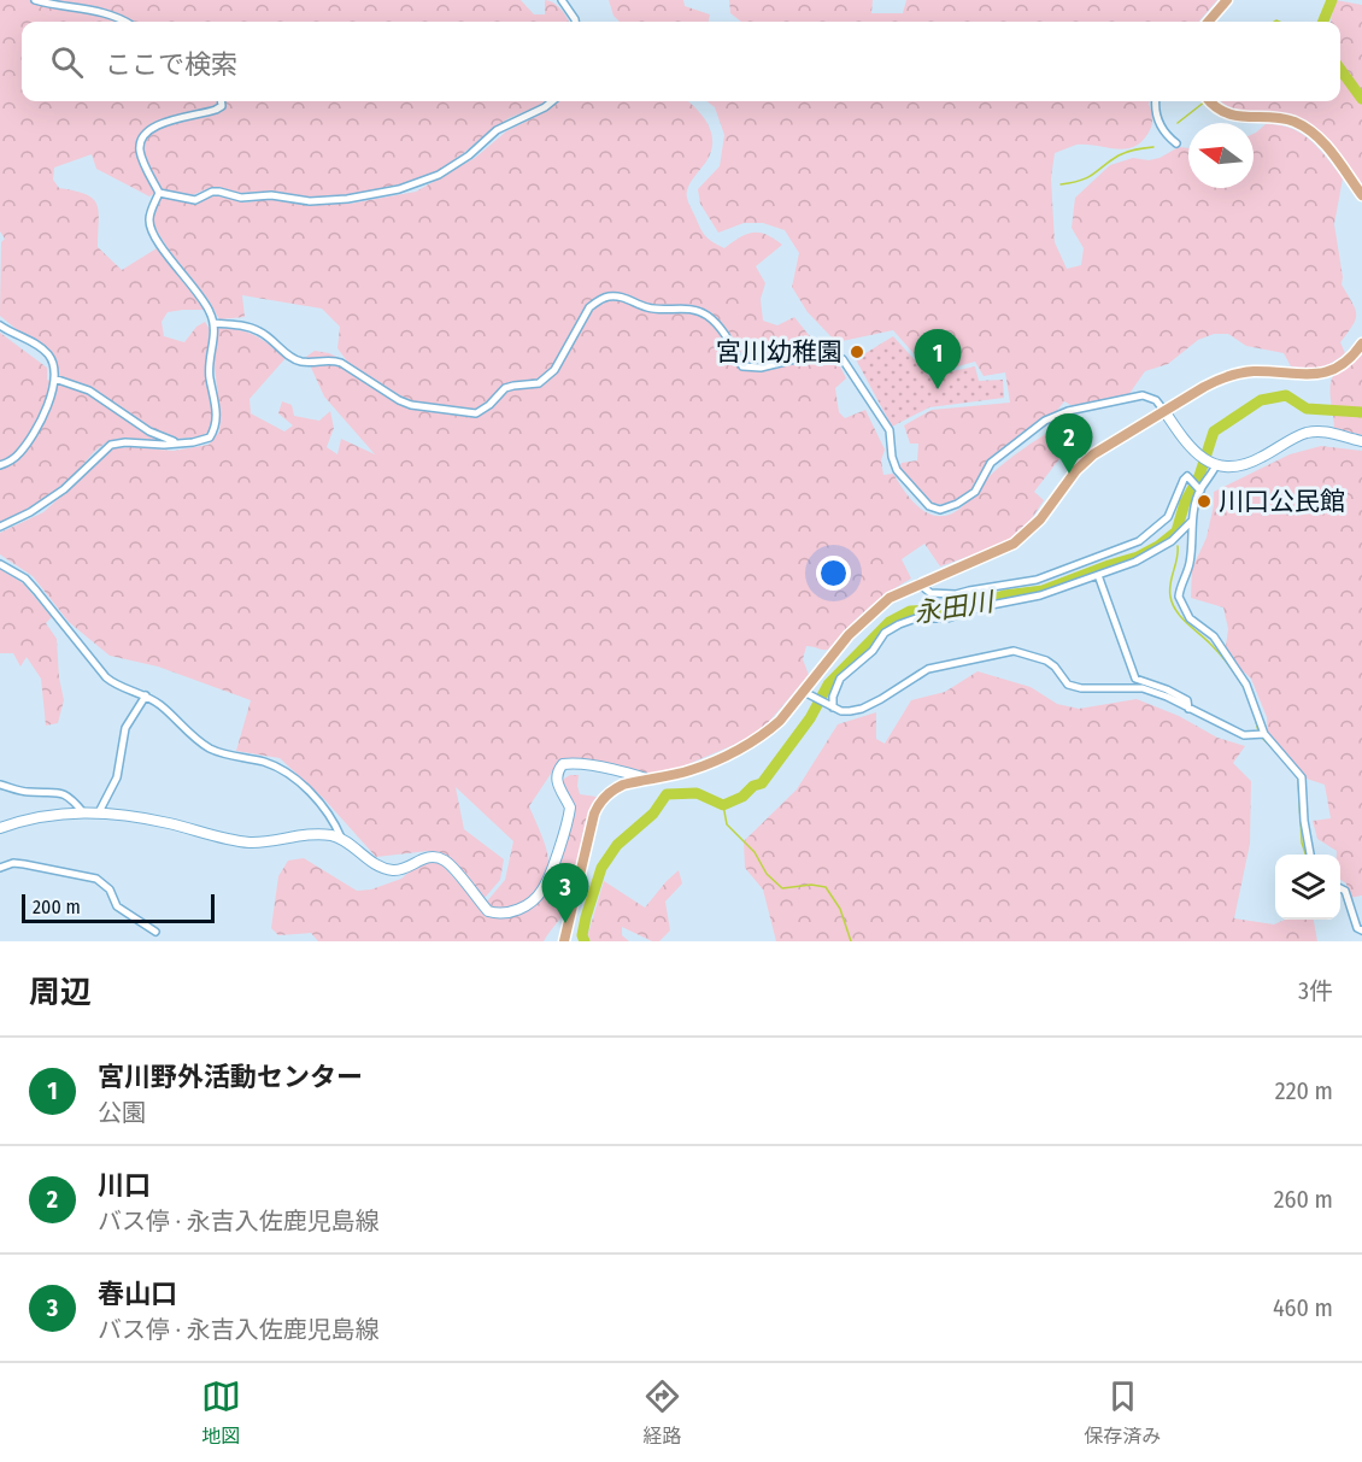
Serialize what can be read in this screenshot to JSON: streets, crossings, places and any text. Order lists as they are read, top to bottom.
{
  "water": ["永田川"],
  "places": ["宮川幼稚園", "川口公民館"],
  "scale_bar": "200 m",
  "north": "left",
  "page": {
    "search": "ここで検索",
    "pins": ["1", "2", "3"],
    "scale": "200 m",
    "heading": ["周辺", "3件"],
    "list": [
      {
        "mark": "1",
        "name": "宮川野外活動センター",
        "note": "公園",
        "value": "220 m"
      },
      {
        "mark": "2",
        "name": "川口",
        "note": "バス停 · 永吉入佐鹿児島線",
        "value": "260 m"
      },
      {
        "mark": "3",
        "name": "春山口",
        "note": "バス停 · 永吉入佐鹿児島線",
        "value": "460 m"
      }
    ],
    "nav": ["地図", "経路", "保存済み"]
  }
}
